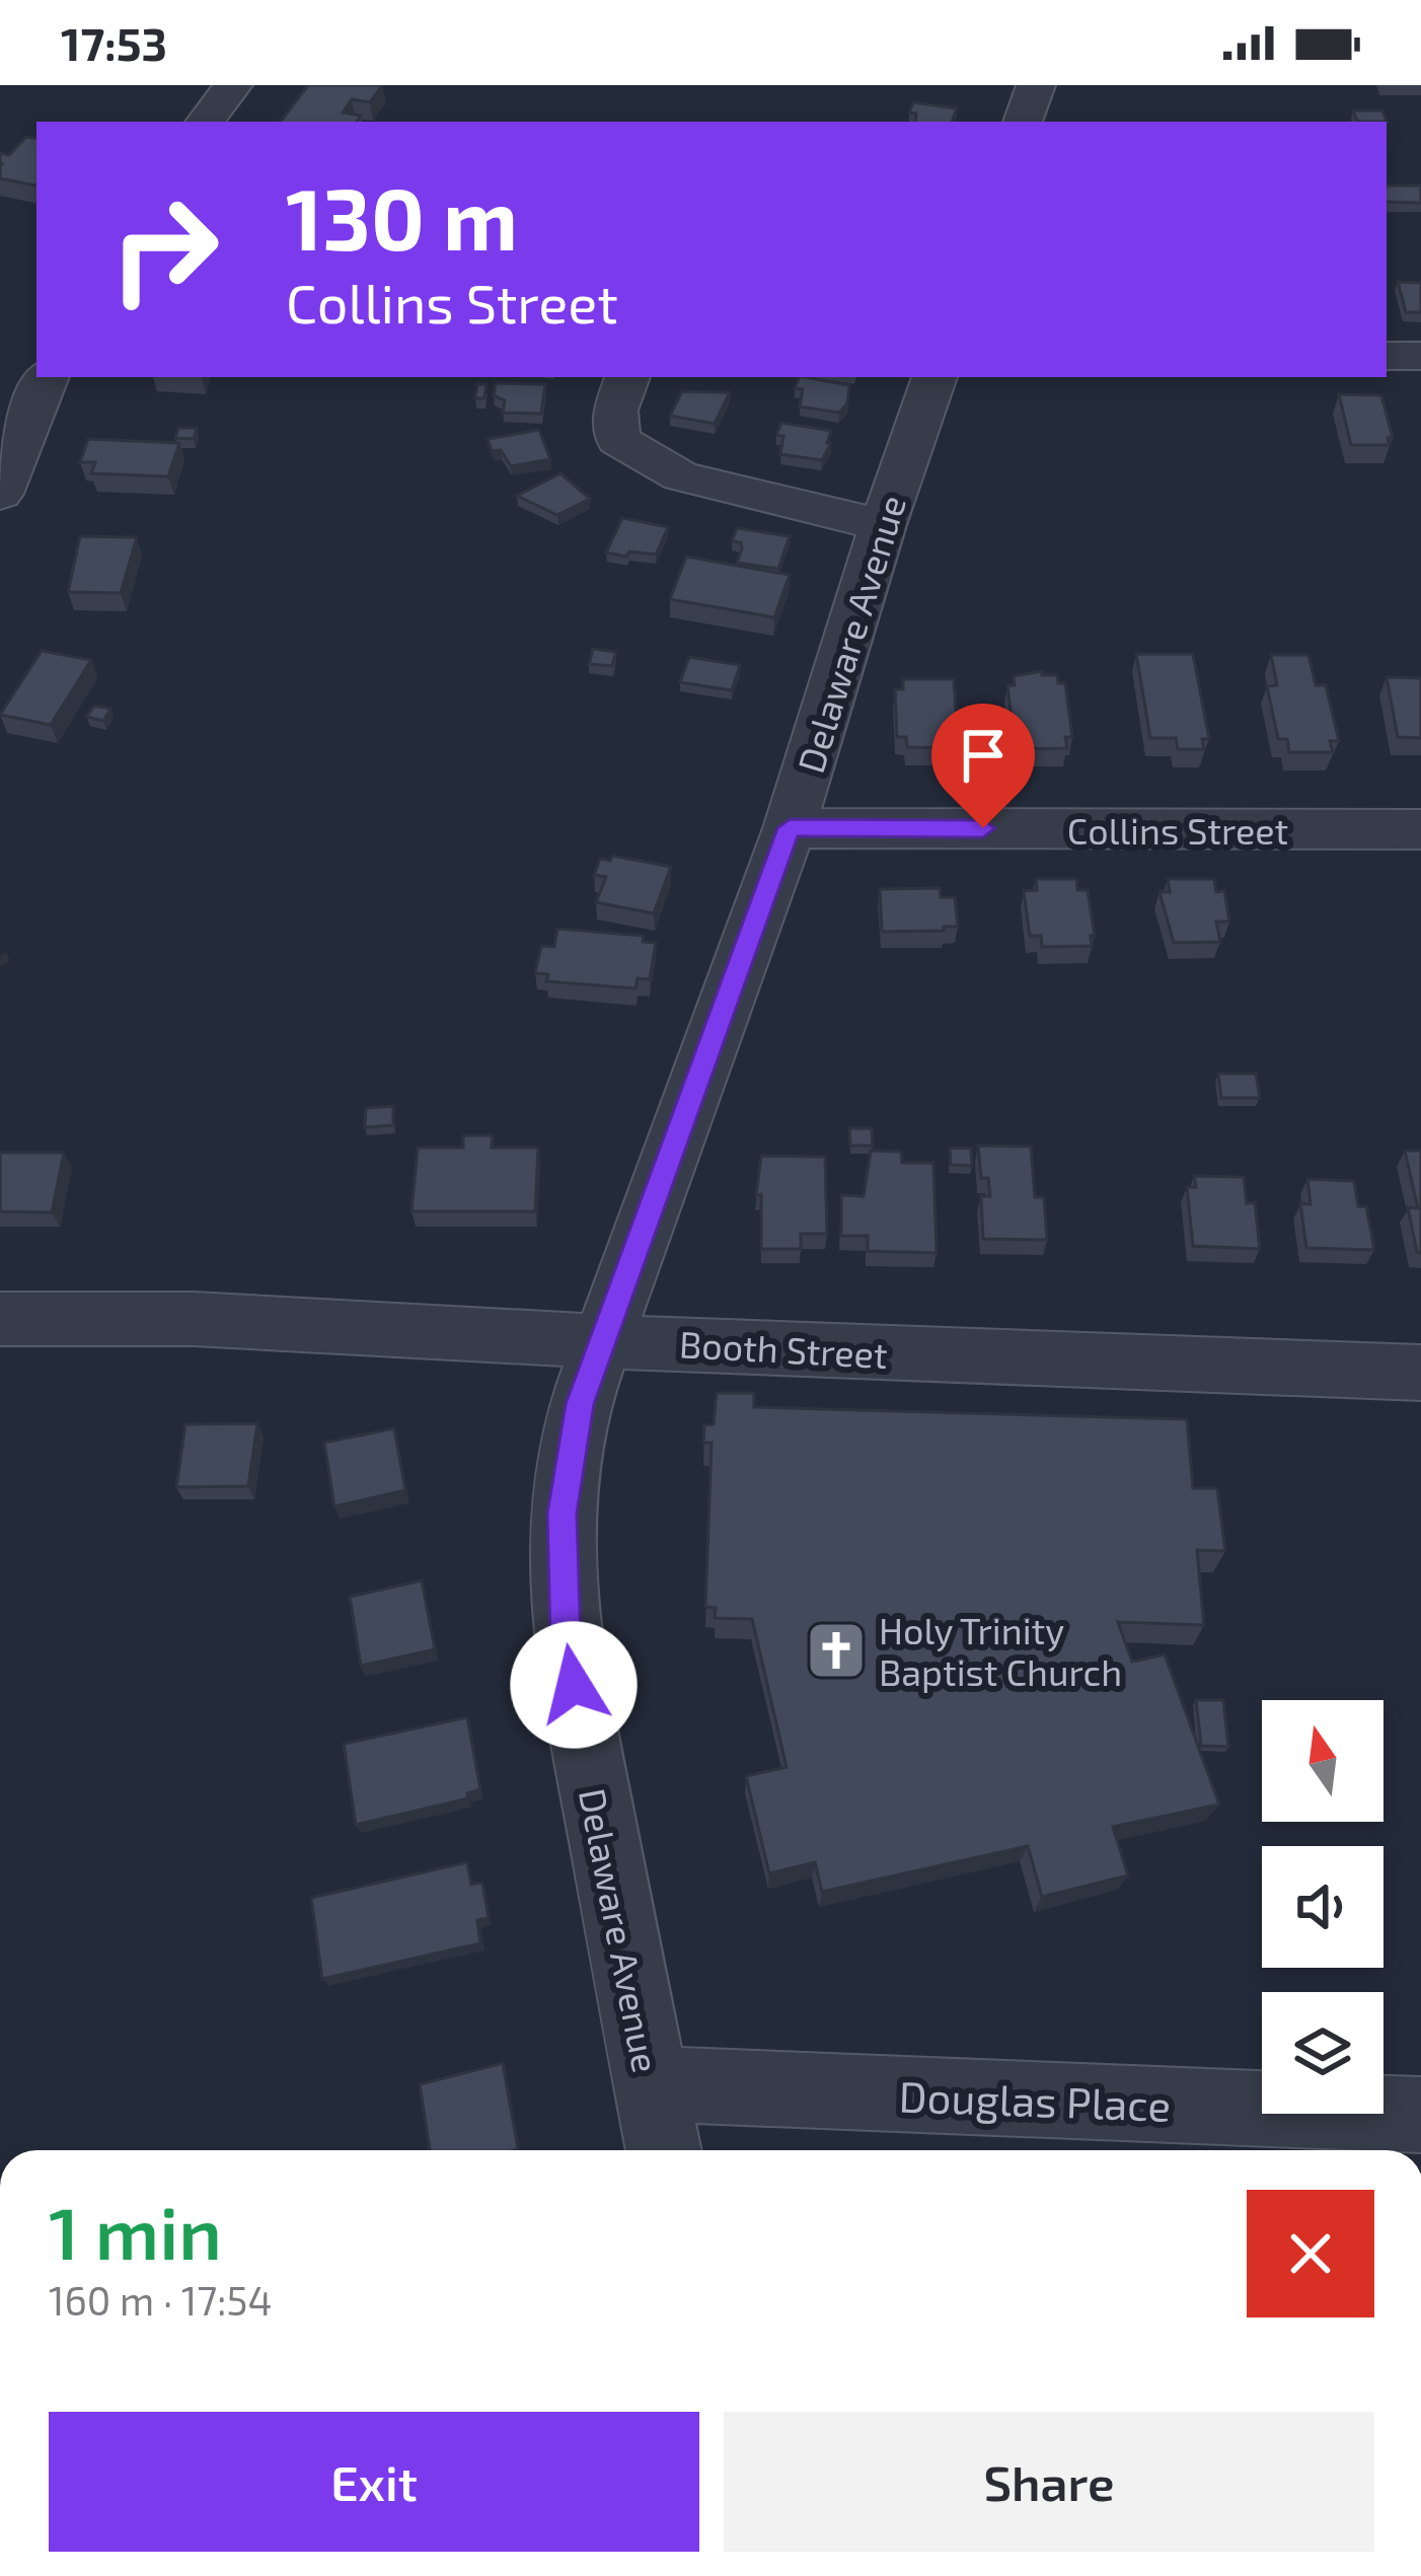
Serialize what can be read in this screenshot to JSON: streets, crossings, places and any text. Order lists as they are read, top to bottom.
{
  "streets": {
    "street": [
      "Delaware Avenue",
      "Collins Street",
      "Booth Street",
      "Douglas Place"
    ]
  },
  "crossings": [
    ["Delaware Avenue", "Collins Street"],
    ["Delaware Avenue", "Booth Street"],
    ["Delaware Avenue", "Douglas Place"]
  ],
  "places": {
    "church": ["Holy Trinity Baptist Church"]
  },
  "north": "top",
  "page": {
    "status": "17:53",
    "turn": ["130 m", "Collins Street"],
    "heading": ["1 min", "160 m · 17:54"],
    "buttons": ["Exit", "Share"]
  }
}
